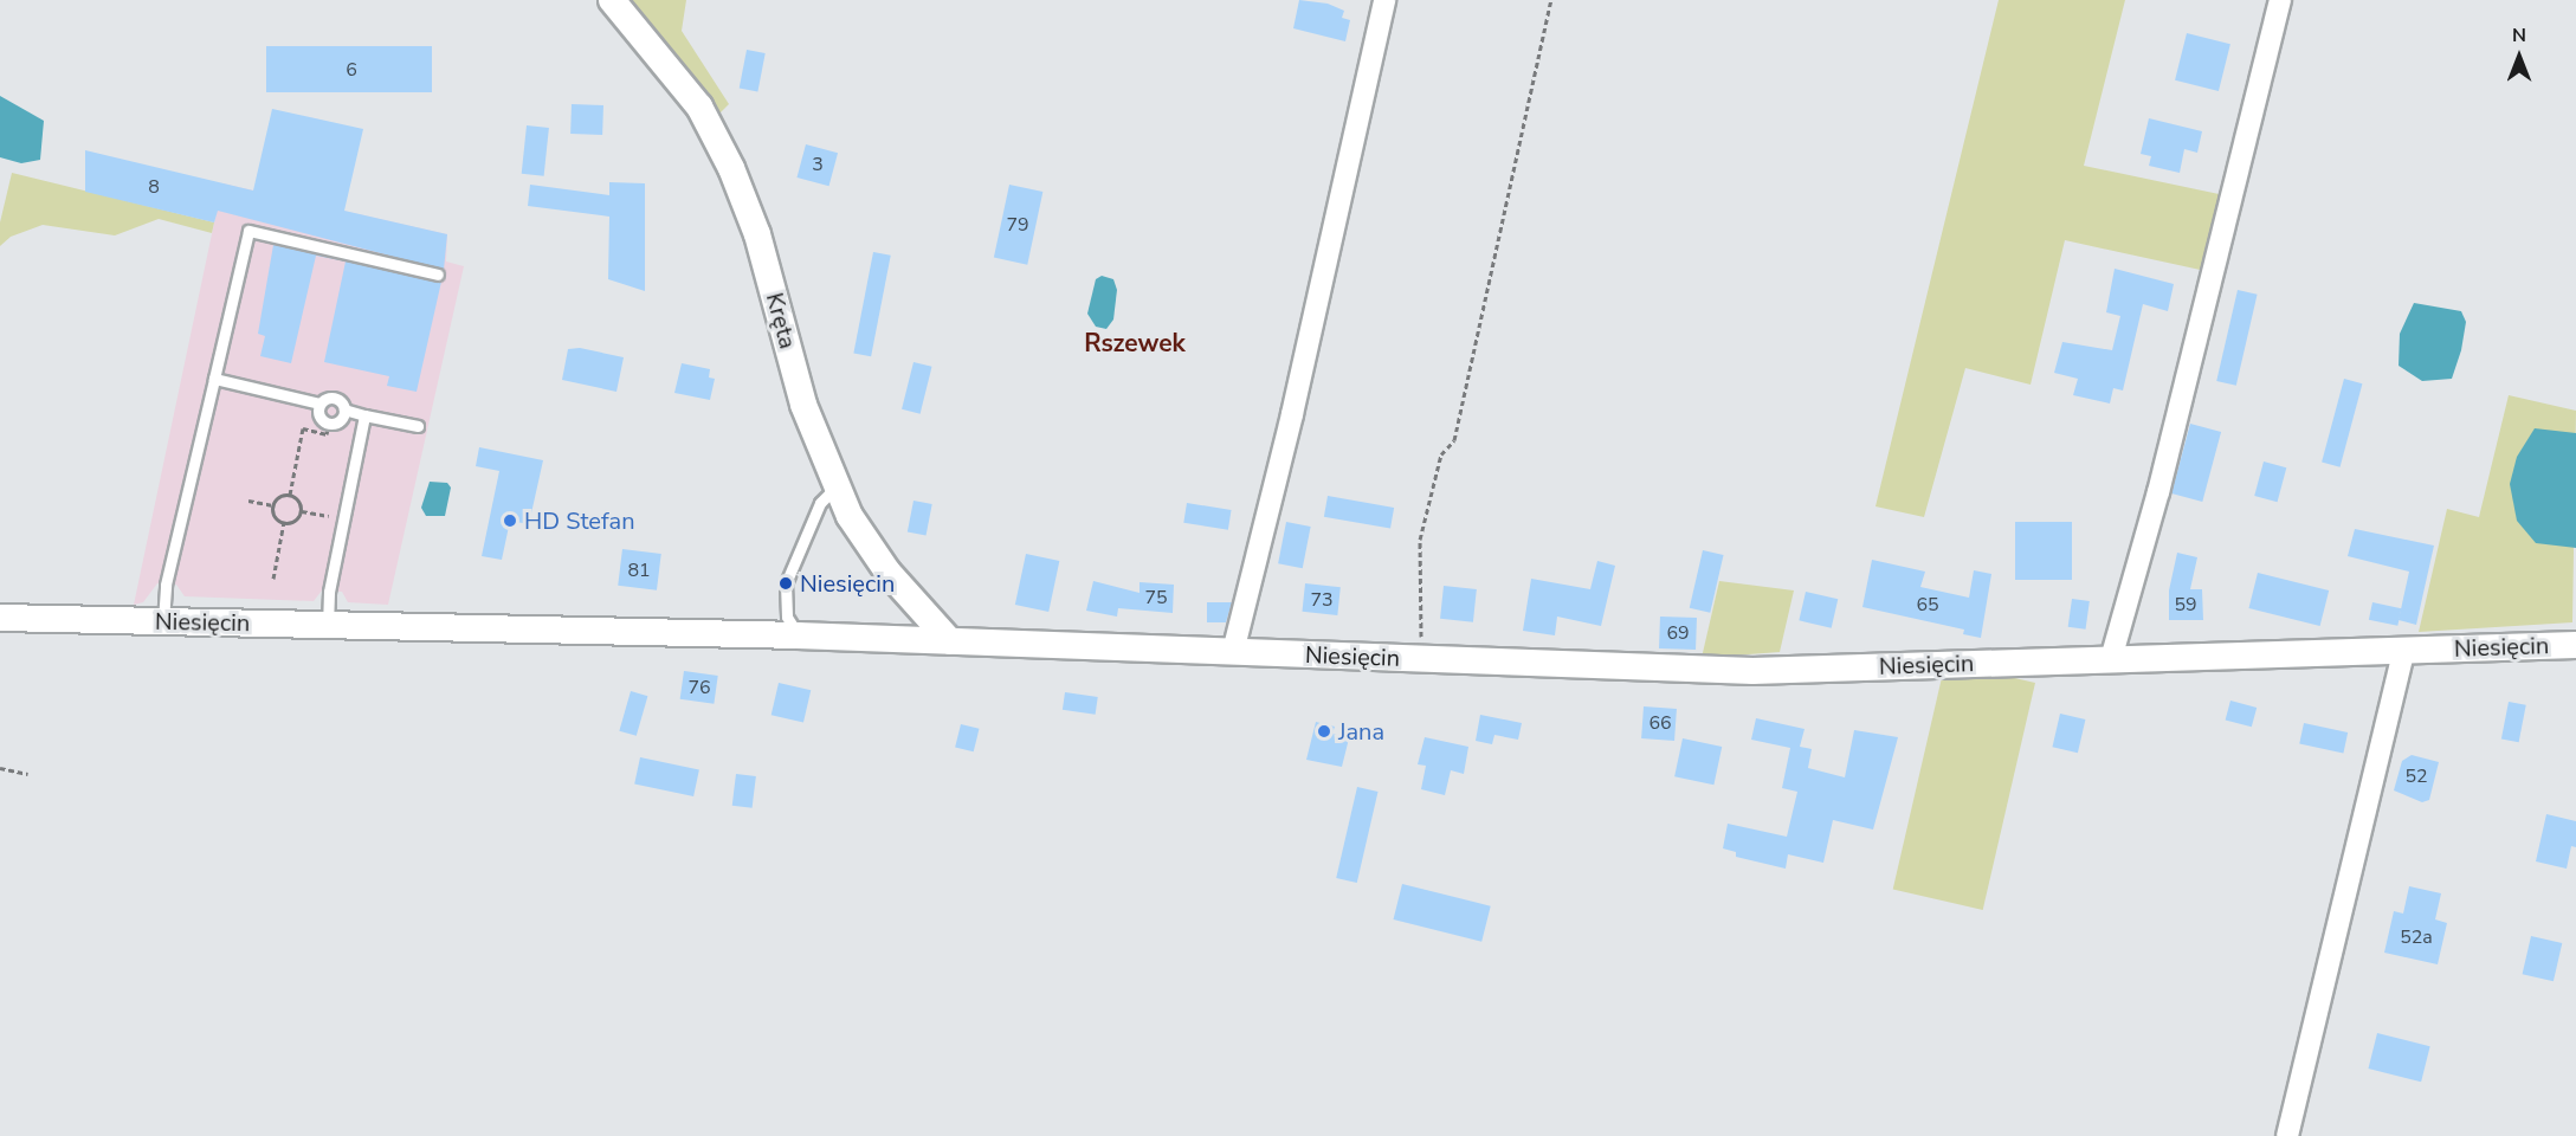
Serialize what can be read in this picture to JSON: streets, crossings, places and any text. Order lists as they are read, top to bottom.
{
  "streets": {
    "street": ["Kręta", "Niesięcin"]
  },
  "crossings": [
    ["Kręta", "Niesięcin"]
  ],
  "districts": ["Rszewek"],
  "places": ["HD Stefan", "Niesięcin", "Jana"],
  "house_numbers": [
    "6",
    "3",
    "8",
    "79",
    "81",
    "75",
    "73",
    "65",
    "59",
    "69",
    "76",
    "66",
    "52",
    "52a"
  ],
  "north": "top"
}
